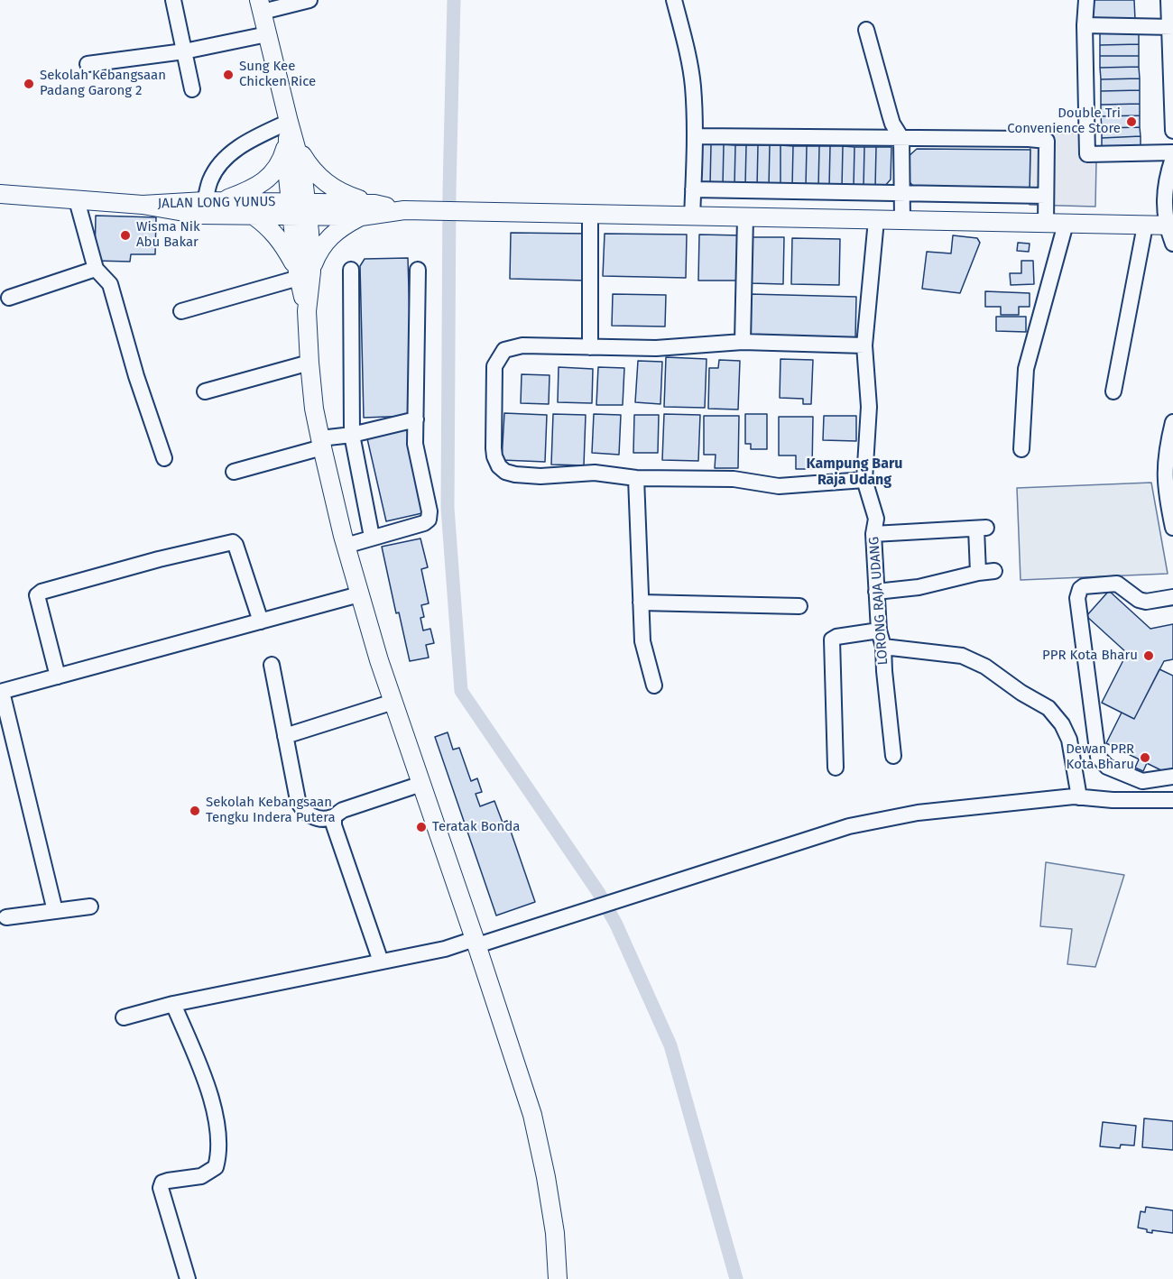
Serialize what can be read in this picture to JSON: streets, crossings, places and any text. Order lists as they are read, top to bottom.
{
  "streets": {
    "main road": ["JALAN LONG YUNUS"],
    "street": ["LORONG RAJA UDANG"]
  },
  "districts": ["Kampung Baru Raja Udang"],
  "places": [
    "Sung Kee Chicken Rice",
    "Sekolah Kebangsaan Padang Garong 2",
    "Double Tri Convenience Store",
    "Wisma Nik Abu Bakar",
    "PPR Kota Bharu",
    "Dewan PPR Kota Bharu",
    "Sekolah Kebangsaan Tengku Indera Putera",
    "Teratak Bonda"
  ]
}
